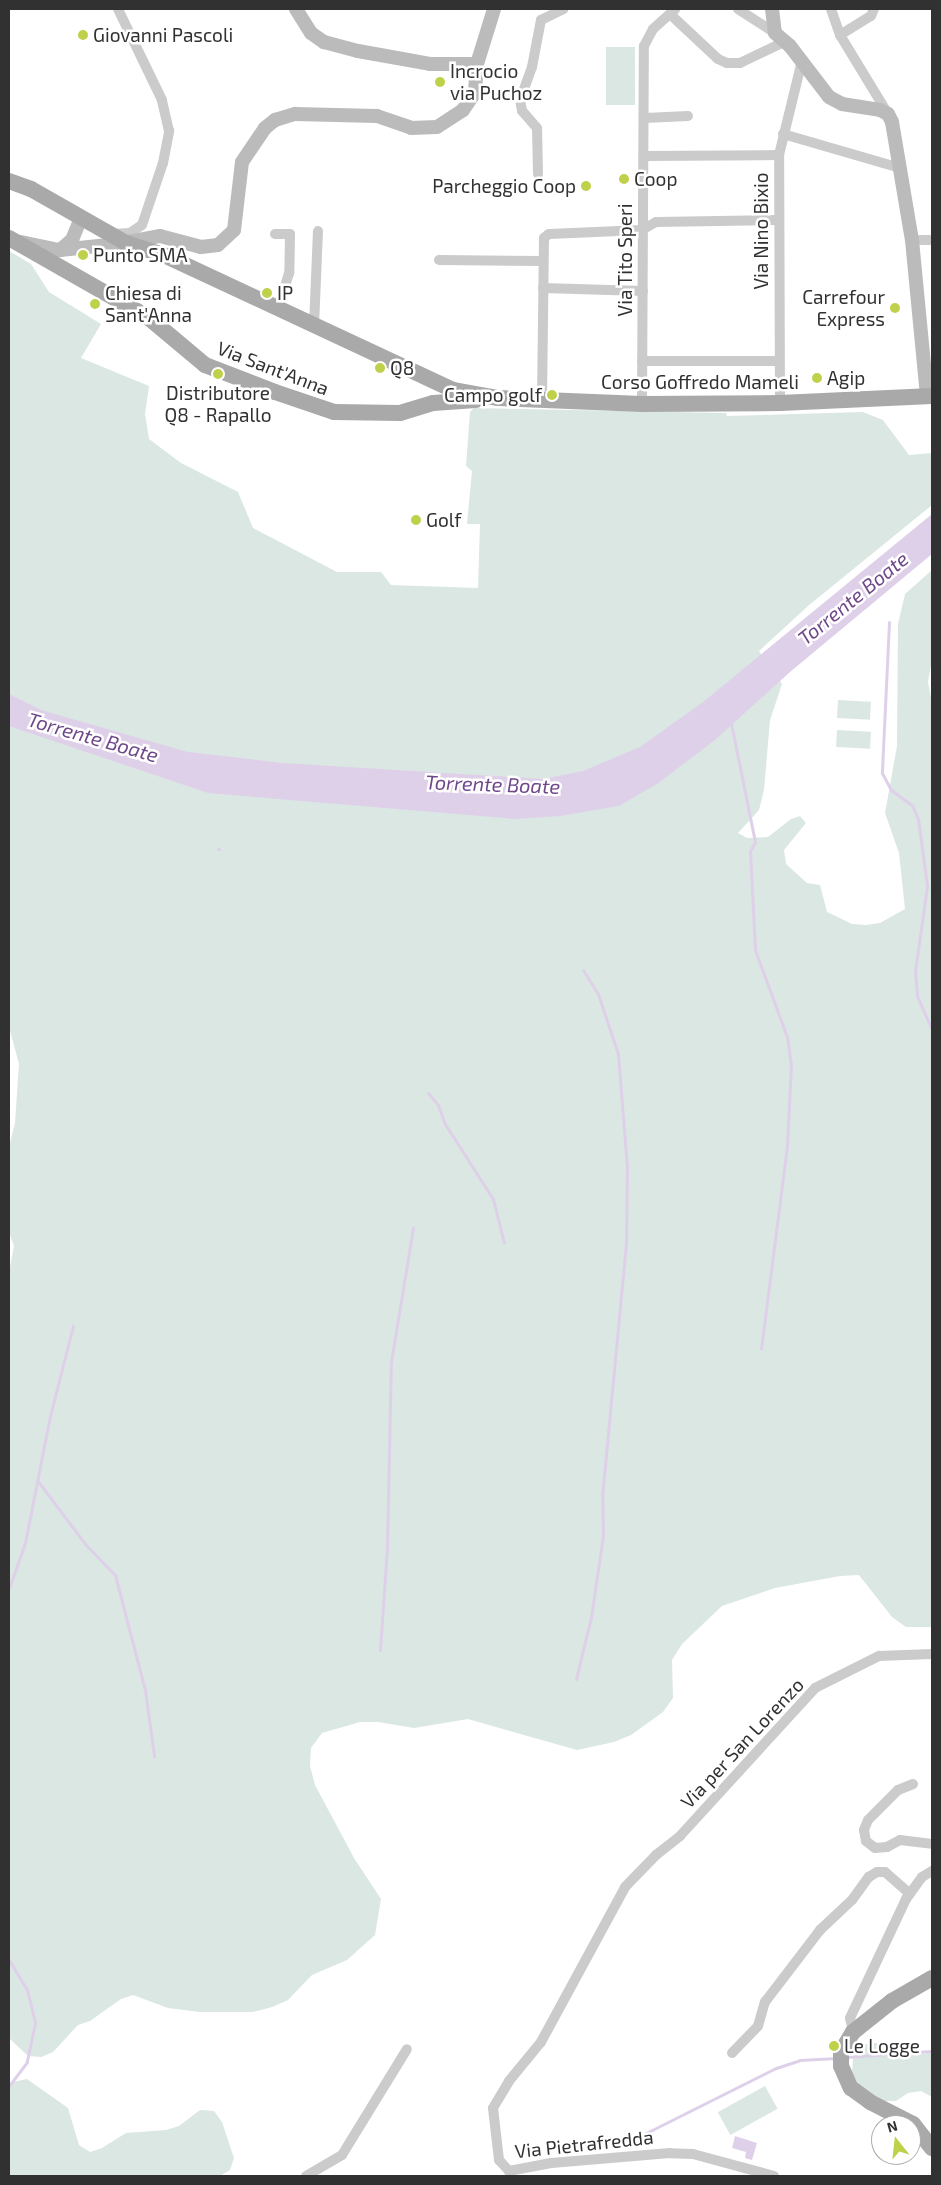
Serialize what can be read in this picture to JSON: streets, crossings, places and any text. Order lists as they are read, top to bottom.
{
  "streets": {
    "main road": ["Via Sant'Anna", "Corso Goffredo Mameli"],
    "street": [
      "Via Nino Bixio",
      "Via Tito Speri",
      "Via per San Lorenzo",
      "Via Pietrafredda"
    ]
  },
  "crossings": [
    ["Via Nino Bixio", "Corso Goffredo Mameli"],
    ["Via Tito Speri", "Corso Goffredo Mameli"],
    ["Via Sant'Anna", "Corso Goffredo Mameli"],
    ["Via per San Lorenzo", "Via Pietrafredda"]
  ],
  "water": ["Torrente Boate"],
  "places": [
    "Giovanni Pascoli",
    "Incrocio via Puchoz",
    "Coop",
    "Parcheggio Coop",
    "Punto SMA",
    "IP",
    "Chiesa di Sant'Anna",
    "Carrefour Express",
    "Q8",
    "Distributore Q8 - Rapallo",
    "Agip",
    "Campo golf",
    "Golf",
    "Le Logge"
  ],
  "north": "top"
}
